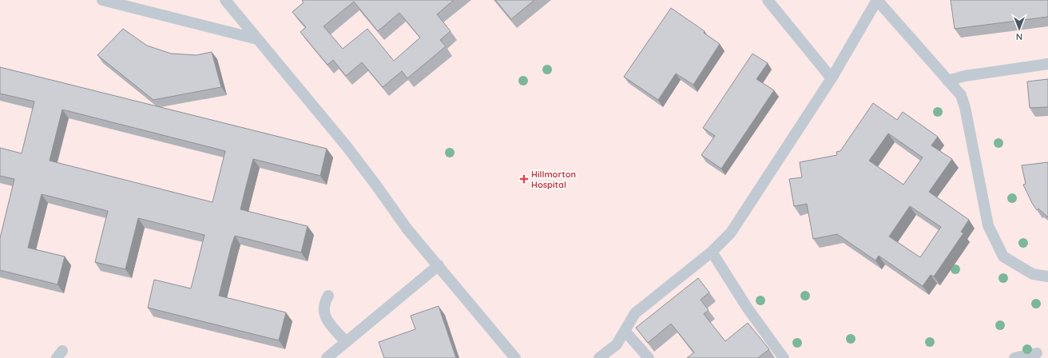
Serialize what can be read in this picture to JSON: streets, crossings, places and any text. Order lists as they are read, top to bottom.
{
  "places": {
    "health": ["Hillmorton Hospital"]
  },
  "north": "bottom"
}
